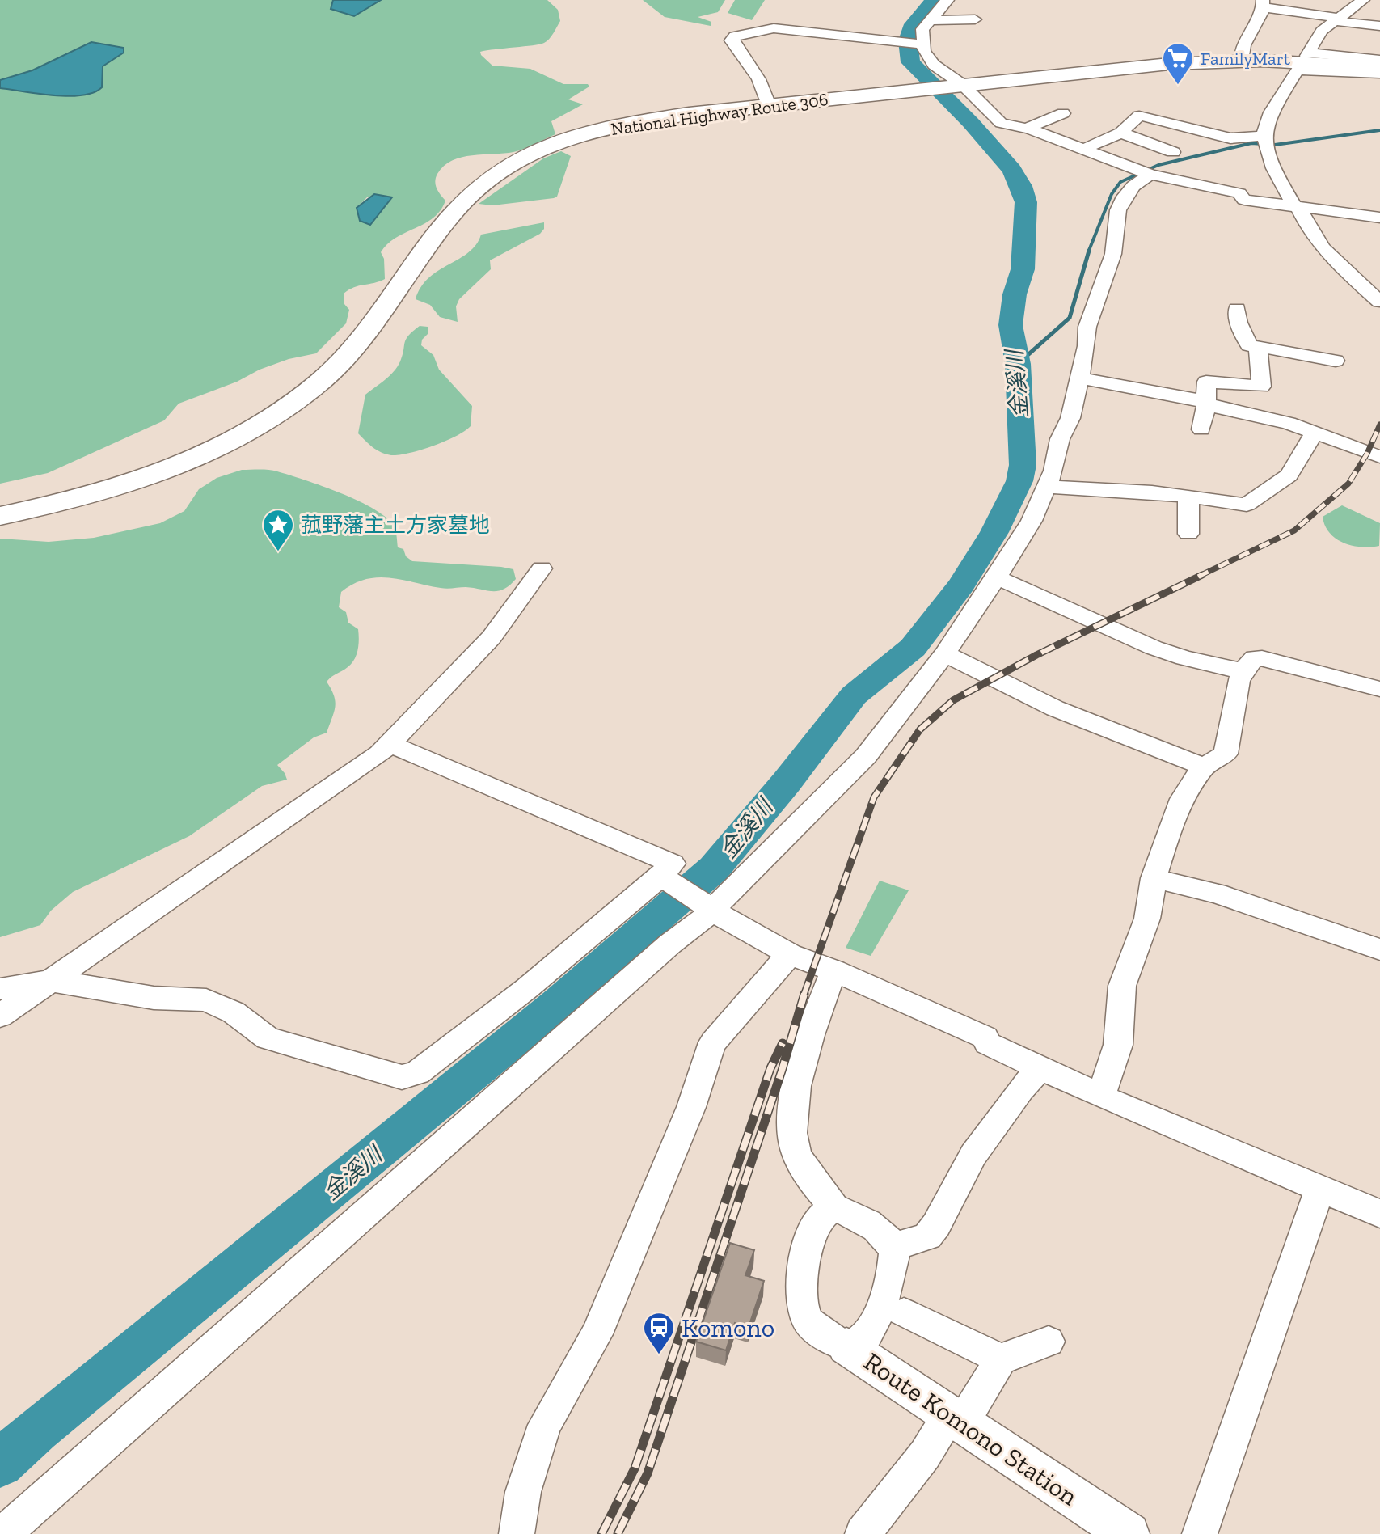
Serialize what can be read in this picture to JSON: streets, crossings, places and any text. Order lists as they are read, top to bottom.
{
  "streets": {
    "highway": ["National Highway Route 306"],
    "main road": ["Route Komono Station"]
  },
  "water": ["金溪川"],
  "places": {
    "supermarket": ["FamilyMart"],
    "place": ["菰野藩主土方家墓地"],
    "station": ["Komono"]
  }
}
